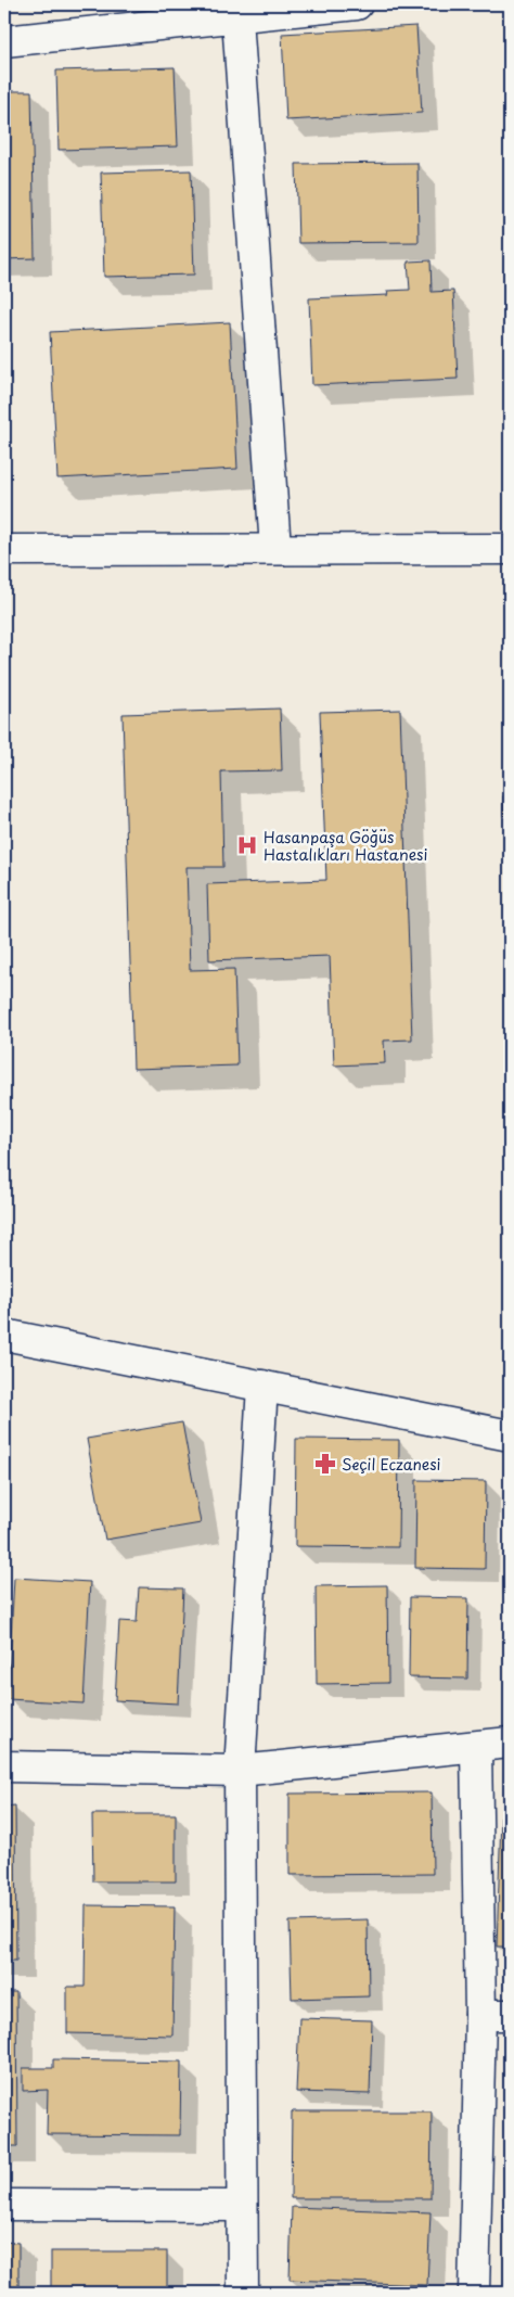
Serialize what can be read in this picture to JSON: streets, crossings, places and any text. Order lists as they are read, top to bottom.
{
  "places": {
    "hospital": ["Hasanpaşa Göğüs Hastalıkları Hastanesi"],
    "pharmacy": ["Seçil Eczanesi"]
  }
}
